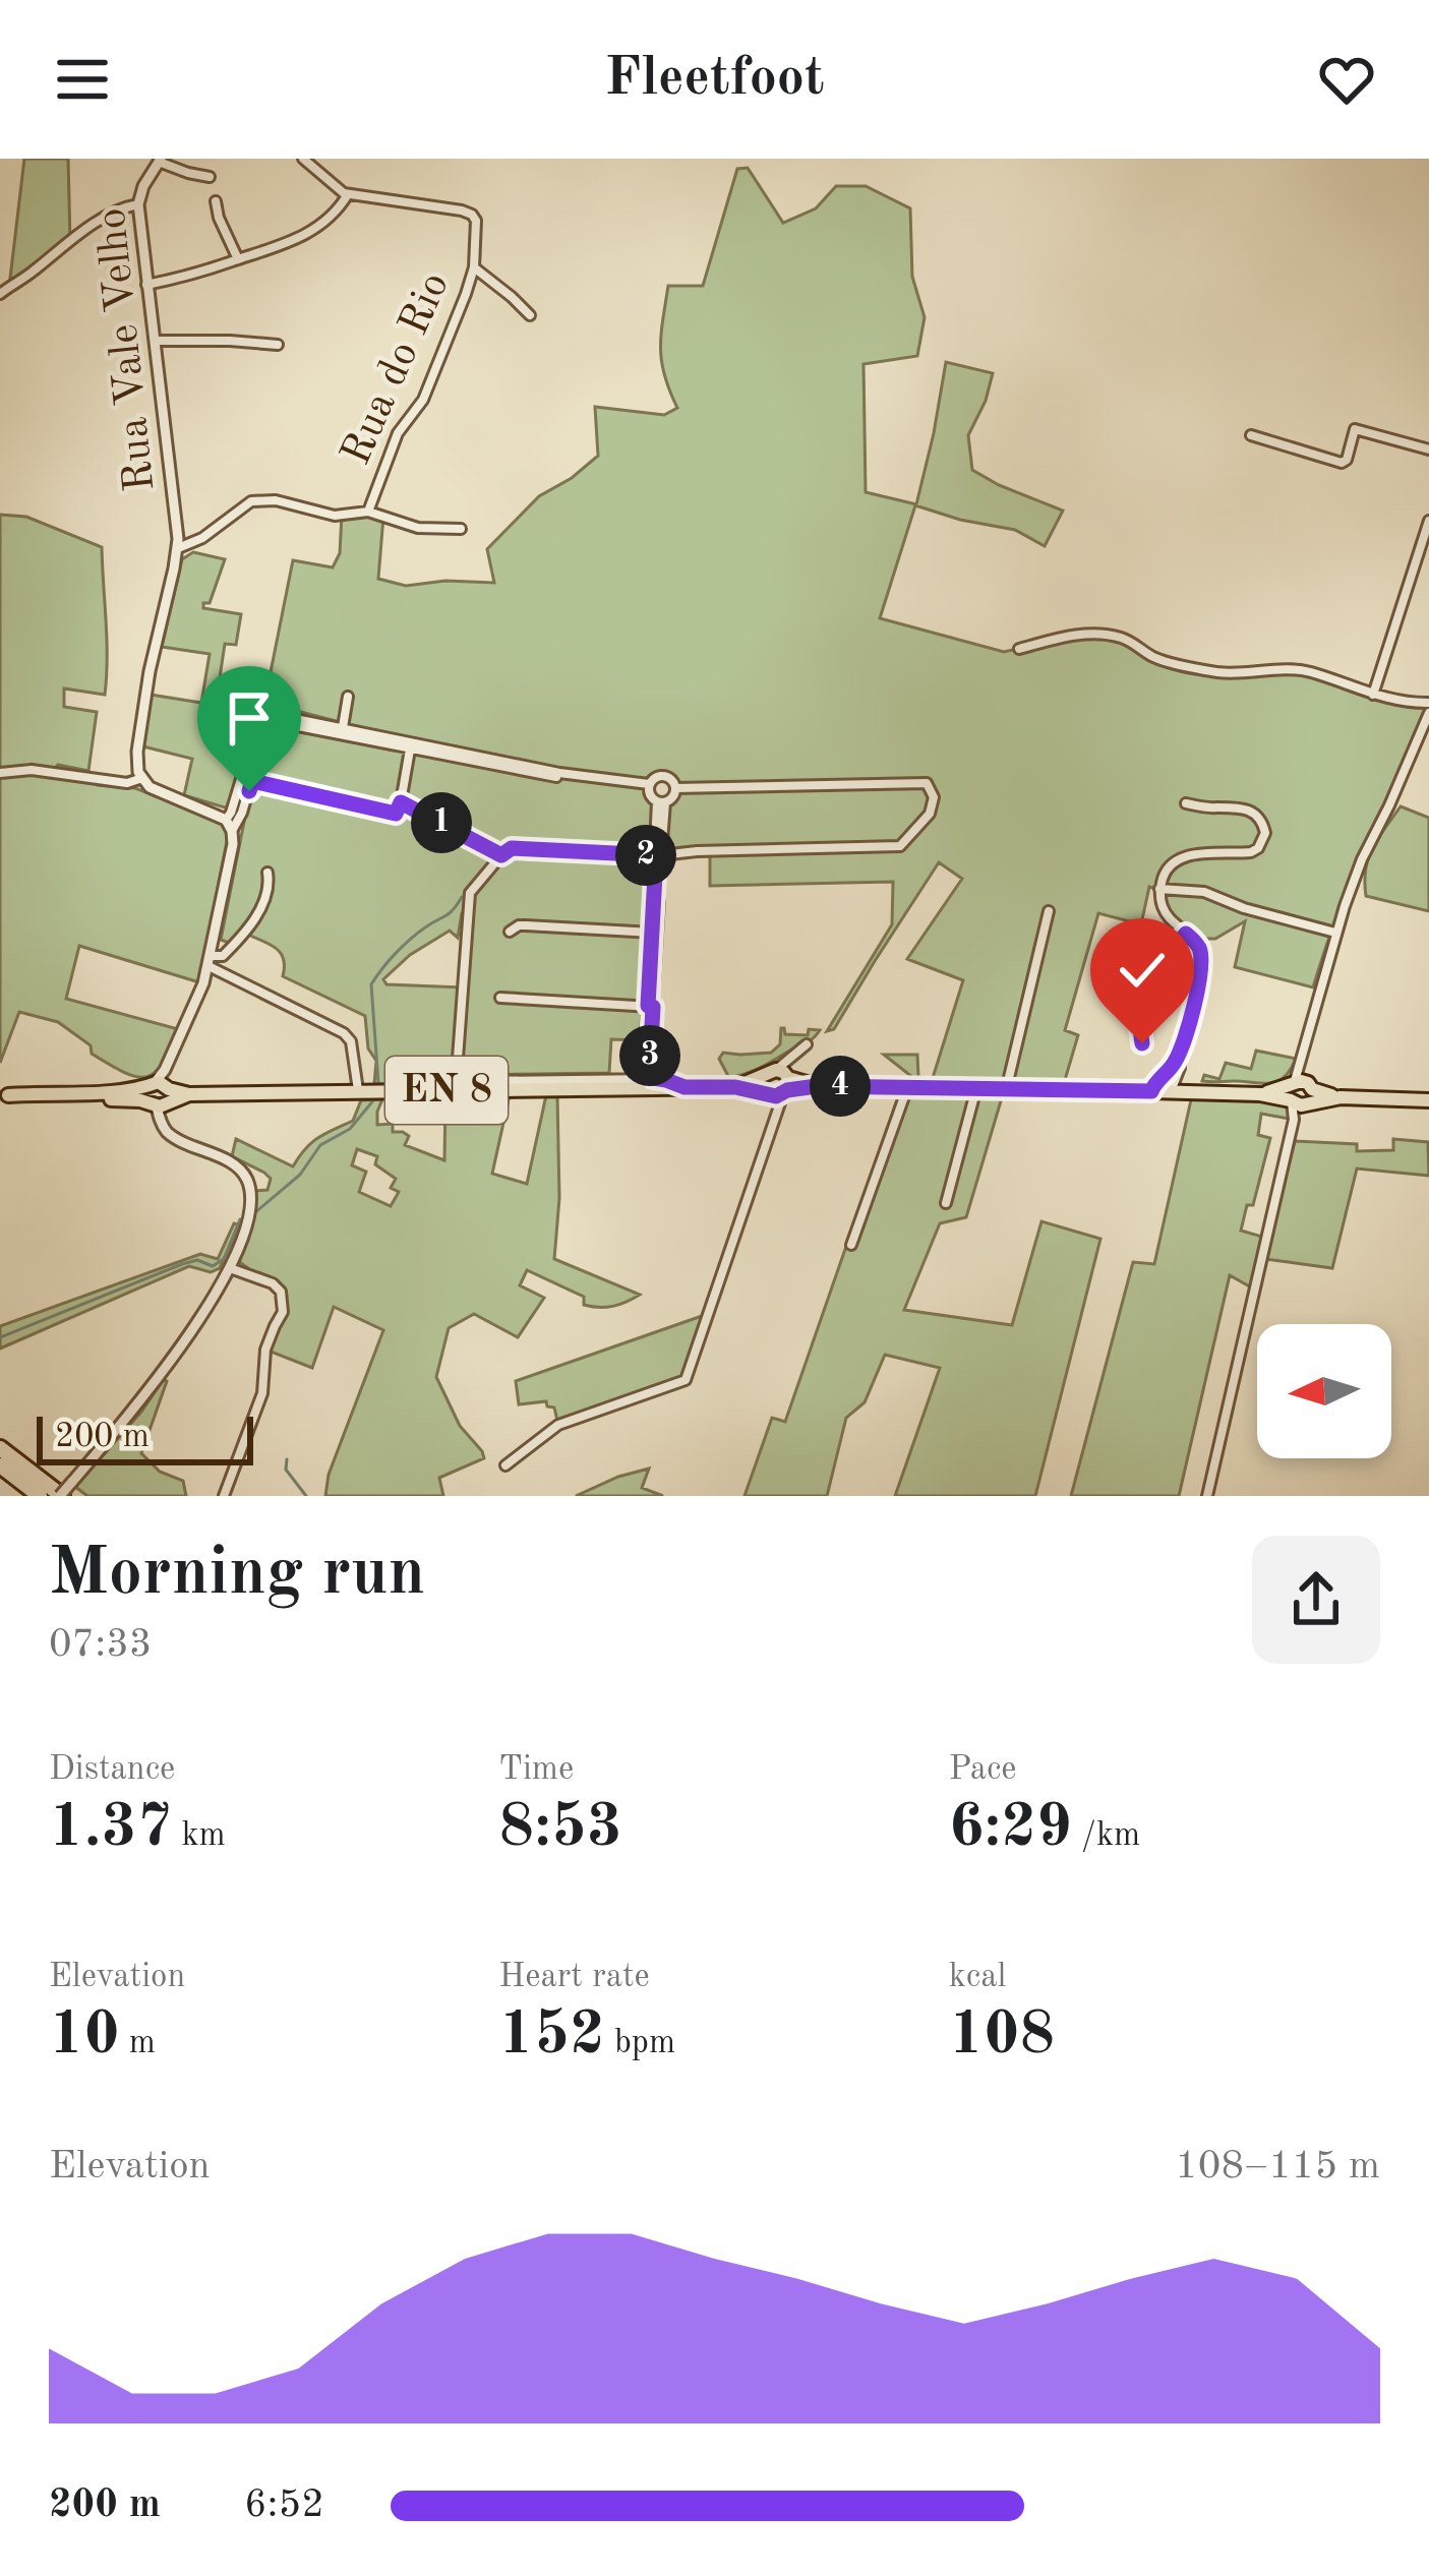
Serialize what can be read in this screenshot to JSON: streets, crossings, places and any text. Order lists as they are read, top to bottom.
{
  "streets": {
    "main road": ["EN 8"],
    "street": ["Rua Vale Velho", "Rua do Rio"]
  },
  "scale_bar": "200 m",
  "north": "left",
  "page": {
    "header": "Fleetfoot",
    "pins": [
      "1",
      "2",
      "3",
      "4"
    ],
    "scale": "200 m",
    "heading": ["Morning run", "07:33"],
    "stats": [
      ["Distance", "1.37 km"],
      ["Time", "8:53"],
      ["Pace", "6:29 /km"],
      ["Elevation", "10 m"],
      ["Heart rate", "152 bpm"],
      ["kcal", "108"]
    ],
    "chart": ["Elevation", "108–115 m"],
    "list": [
      {
        "name": "200 m",
        "note": "6:52"
      }
    ]
  }
}
